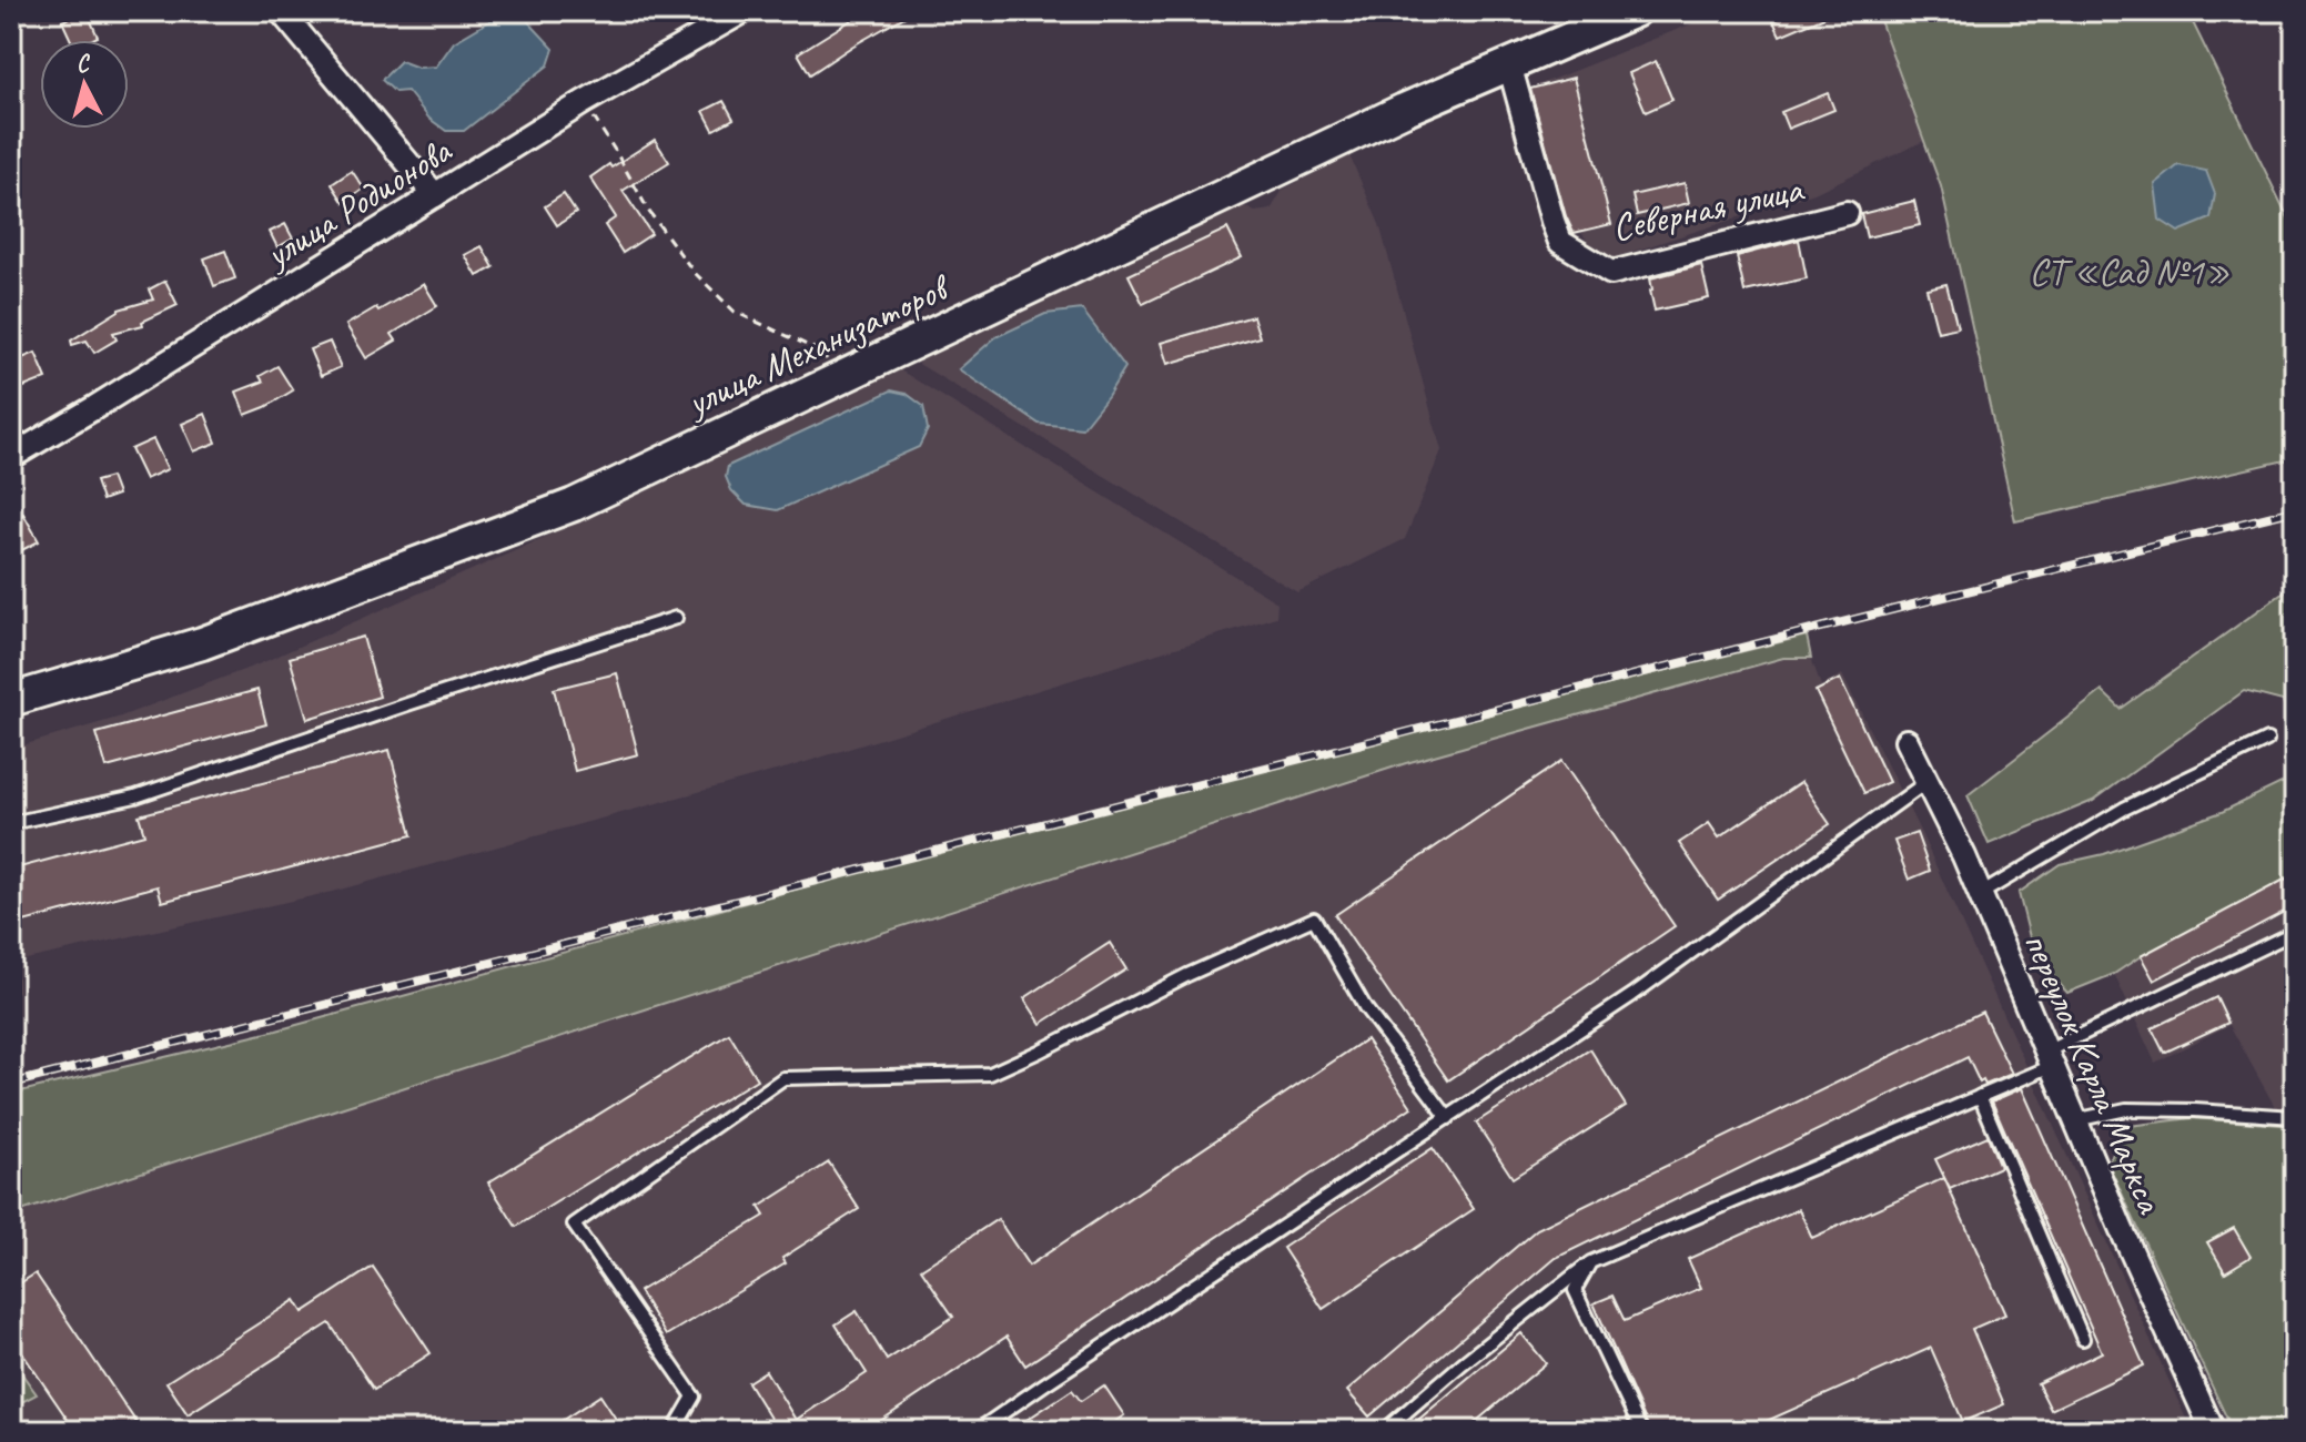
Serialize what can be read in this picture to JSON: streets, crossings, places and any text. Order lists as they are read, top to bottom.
{
  "streets": {
    "street": [
      "улица Родионова",
      "Северная улица",
      "улица Механизаторов",
      "переулок Карла Маркса"
    ]
  },
  "crossings": [
    ["Северная улица", "улица Механизаторов"]
  ],
  "parks": ["СТ «Сад №1»"],
  "north": "top"
}
